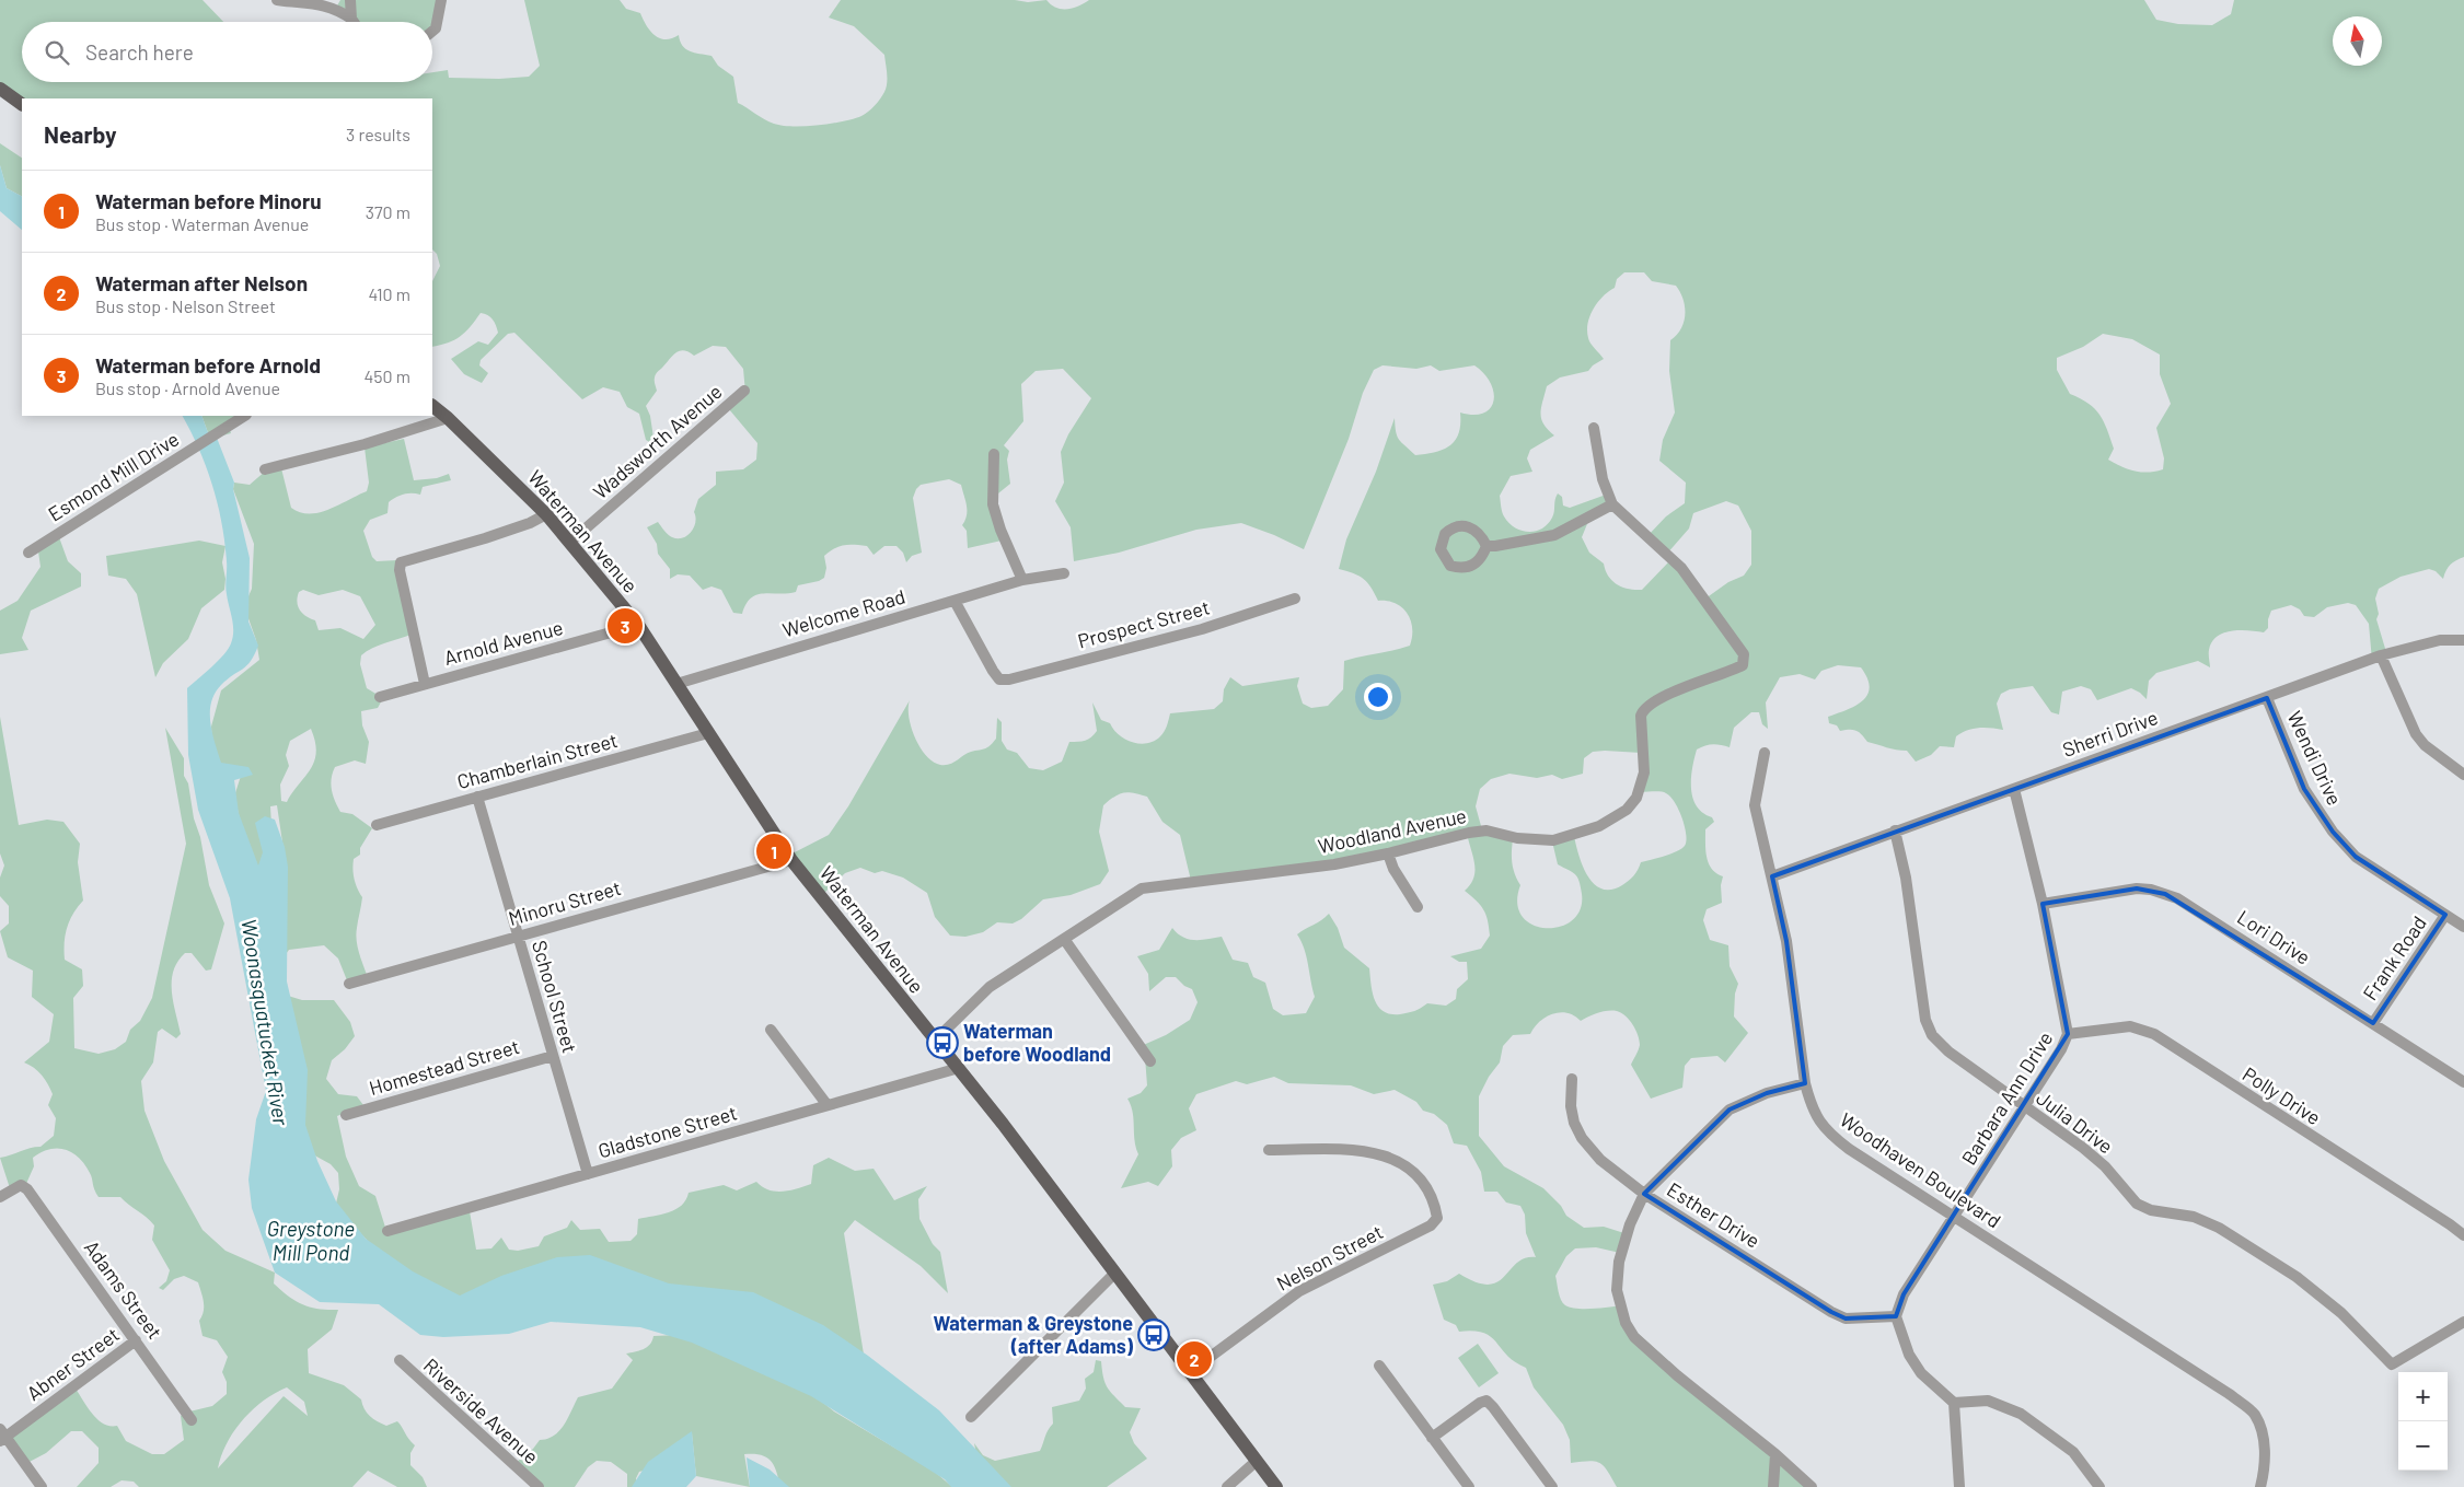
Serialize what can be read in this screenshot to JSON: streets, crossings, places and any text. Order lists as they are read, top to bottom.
{
  "streets": {
    "main road": ["Waterman Avenue"],
    "street": [
      "Wadsworth Avenue",
      "Esmond Mill Drive",
      "Welcome Road",
      "Prospect Street",
      "Arnold Avenue",
      "Sherri Drive",
      "Wendi Drive",
      "Chamberlain Street",
      "Woodland Avenue",
      "Minoru Street",
      "Lori Drive",
      "Frank Road",
      "School Street",
      "Homestead Street",
      "Polly Drive",
      "Barbara Ann Drive",
      "Julia Drive",
      "Gladstone Street",
      "Woodhaven Boulevard",
      "Esther Drive",
      "Nelson Street",
      "Adams Street",
      "Abner Street",
      "Riverside Avenue"
    ]
  },
  "crossings": [
    ["Wadsworth Avenue", "Waterman Avenue"],
    ["Waterman Avenue", "Welcome Road"],
    ["Waterman Avenue", "Arnold Avenue"],
    ["Waterman Avenue", "Chamberlain Street"],
    ["Waterman Avenue", "Woodland Avenue"],
    ["Waterman Avenue", "Minoru Street"],
    ["Waterman Avenue", "Gladstone Street"],
    ["Waterman Avenue", "Nelson Street"],
    ["Welcome Road", "Prospect Street"],
    ["Sherri Drive", "Wendi Drive"],
    ["Sherri Drive", "Barbara Ann Drive"],
    ["Sherri Drive", "Julia Drive"],
    ["Sherri Drive", "Woodhaven Boulevard"],
    ["Wendi Drive", "Frank Road"],
    ["Chamberlain Street", "School Street"],
    ["Minoru Street", "School Street"],
    ["Lori Drive", "Frank Road"],
    ["Lori Drive", "Barbara Ann Drive"],
    ["School Street", "Homestead Street"],
    ["School Street", "Gladstone Street"],
    ["Polly Drive", "Barbara Ann Drive"],
    ["Barbara Ann Drive", "Julia Drive"],
    ["Barbara Ann Drive", "Woodhaven Boulevard"],
    ["Barbara Ann Drive", "Esther Drive"],
    ["Adams Street", "Abner Street"]
  ],
  "water": ["Woonasquatucket River", "Greystone Mill Pond"],
  "places": {
    "bus stop": ["Waterman before Woodland", "Waterman & Greystone (after Adams)"]
  },
  "north": "top",
  "page": {
    "search": "Search here",
    "heading": ["Nearby", "3 results"],
    "list": [
      {
        "mark": "1",
        "name": "Waterman before Minoru",
        "note": "Bus stop · Waterman Avenue",
        "value": "370 m"
      },
      {
        "mark": "2",
        "name": "Waterman after Nelson",
        "note": "Bus stop · Nelson Street",
        "value": "410 m"
      },
      {
        "mark": "3",
        "name": "Waterman before Arnold",
        "note": "Bus stop · Arnold Avenue",
        "value": "450 m"
      }
    ],
    "pins": ["3", "1", "2"],
    "map_buttons": ["+", "−"]
  }
}
